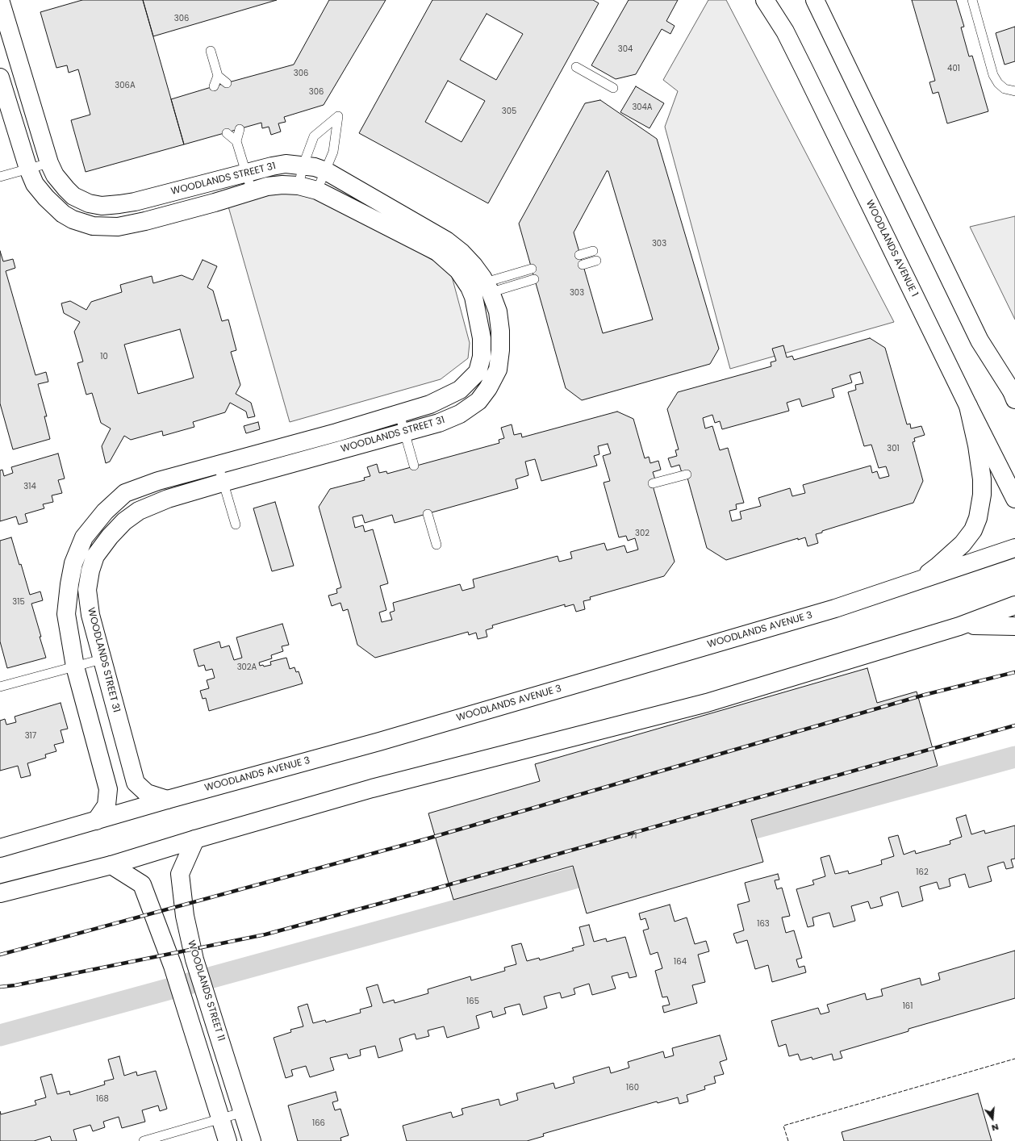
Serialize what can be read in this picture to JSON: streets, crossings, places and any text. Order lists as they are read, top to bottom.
{
  "streets": {
    "street": [
      "WOODLANDS STREET 31",
      "WOODLANDS AVENUE 1",
      "WOODLANDS AVENUE 3",
      "WOODLANDS STREET 11"
    ]
  },
  "crossings": [
    ["WOODLANDS STREET 31", "WOODLANDS AVENUE 3"]
  ],
  "house_numbers": [
    "306",
    "304",
    "401",
    "306",
    "306A",
    "306",
    "304A",
    "305",
    "303",
    "303",
    "10",
    "301",
    "314",
    "302",
    "315",
    "302A",
    "317",
    "71",
    "162",
    "163",
    "164",
    "165",
    "161",
    "160",
    "168",
    "166"
  ],
  "north": "bottom"
}
